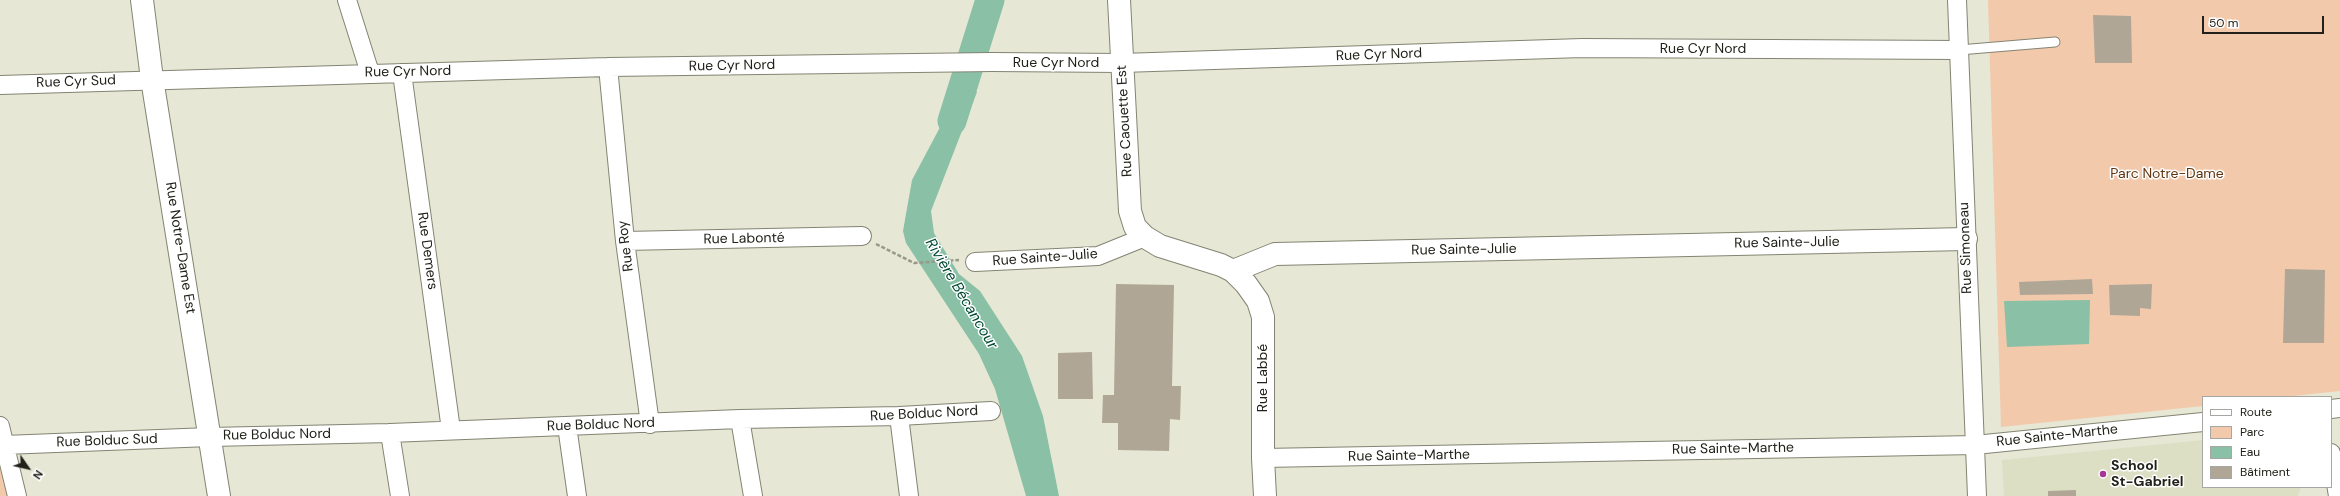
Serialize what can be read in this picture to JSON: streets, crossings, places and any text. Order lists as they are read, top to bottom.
{
  "streets": {
    "street": [
      "Rue Cyr Nord",
      "Rue Cyr Sud",
      "Rue Caouette Est",
      "Rue Labonté",
      "Rue Sainte-Julie",
      "Rue Roy",
      "Rue Notre-Dame Est",
      "Rue Simoneau",
      "Rue Demers",
      "Rue Labbé",
      "Rue Bolduc Nord",
      "Rue Sainte-Marthe",
      "Rue Bolduc Sud"
    ]
  },
  "crossings": [
    ["Rue Cyr Nord", "Rue Cyr Sud"],
    ["Rue Cyr Nord", "Rue Caouette Est"],
    ["Rue Cyr Nord", "Rue Roy"],
    ["Rue Cyr Nord", "Rue Notre-Dame Est"],
    ["Rue Cyr Nord", "Rue Simoneau"],
    ["Rue Cyr Nord", "Rue Demers"],
    ["Rue Cyr Sud", "Rue Notre-Dame Est"],
    ["Rue Caouette Est", "Rue Sainte-Julie"],
    ["Rue Labonté", "Rue Roy"],
    ["Rue Sainte-Julie", "Rue Simoneau"],
    ["Rue Sainte-Julie", "Rue Labbé"],
    ["Rue Roy", "Rue Bolduc Nord"],
    ["Rue Notre-Dame Est", "Rue Bolduc Nord"],
    ["Rue Notre-Dame Est", "Rue Bolduc Sud"],
    ["Rue Simoneau", "Rue Sainte-Marthe"],
    ["Rue Demers", "Rue Bolduc Nord"],
    ["Rue Labbé", "Rue Sainte-Marthe"],
    ["Rue Bolduc Nord", "Rue Bolduc Sud"]
  ],
  "water": ["Rivière Bécancour"],
  "parks": ["Parc Notre-Dame"],
  "places": ["School St-Gabriel"],
  "legend": [
    "Route",
    "Parc",
    "Eau",
    "Bâtiment"
  ],
  "scale_bar": "50 m",
  "north": "bottom right"
}
